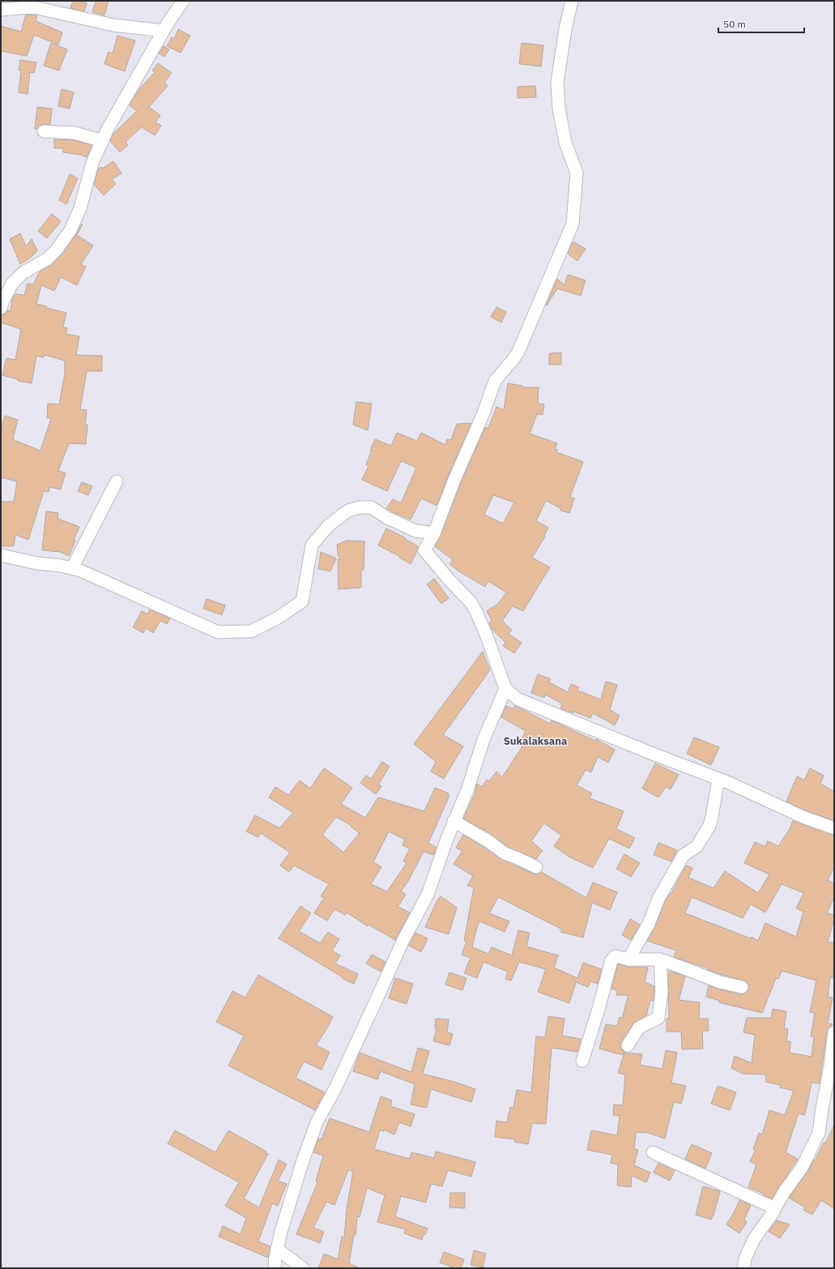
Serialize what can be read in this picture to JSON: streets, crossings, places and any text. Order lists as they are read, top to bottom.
{
  "districts": ["Sukalaksana"],
  "scale_bar": "50 m"
}
